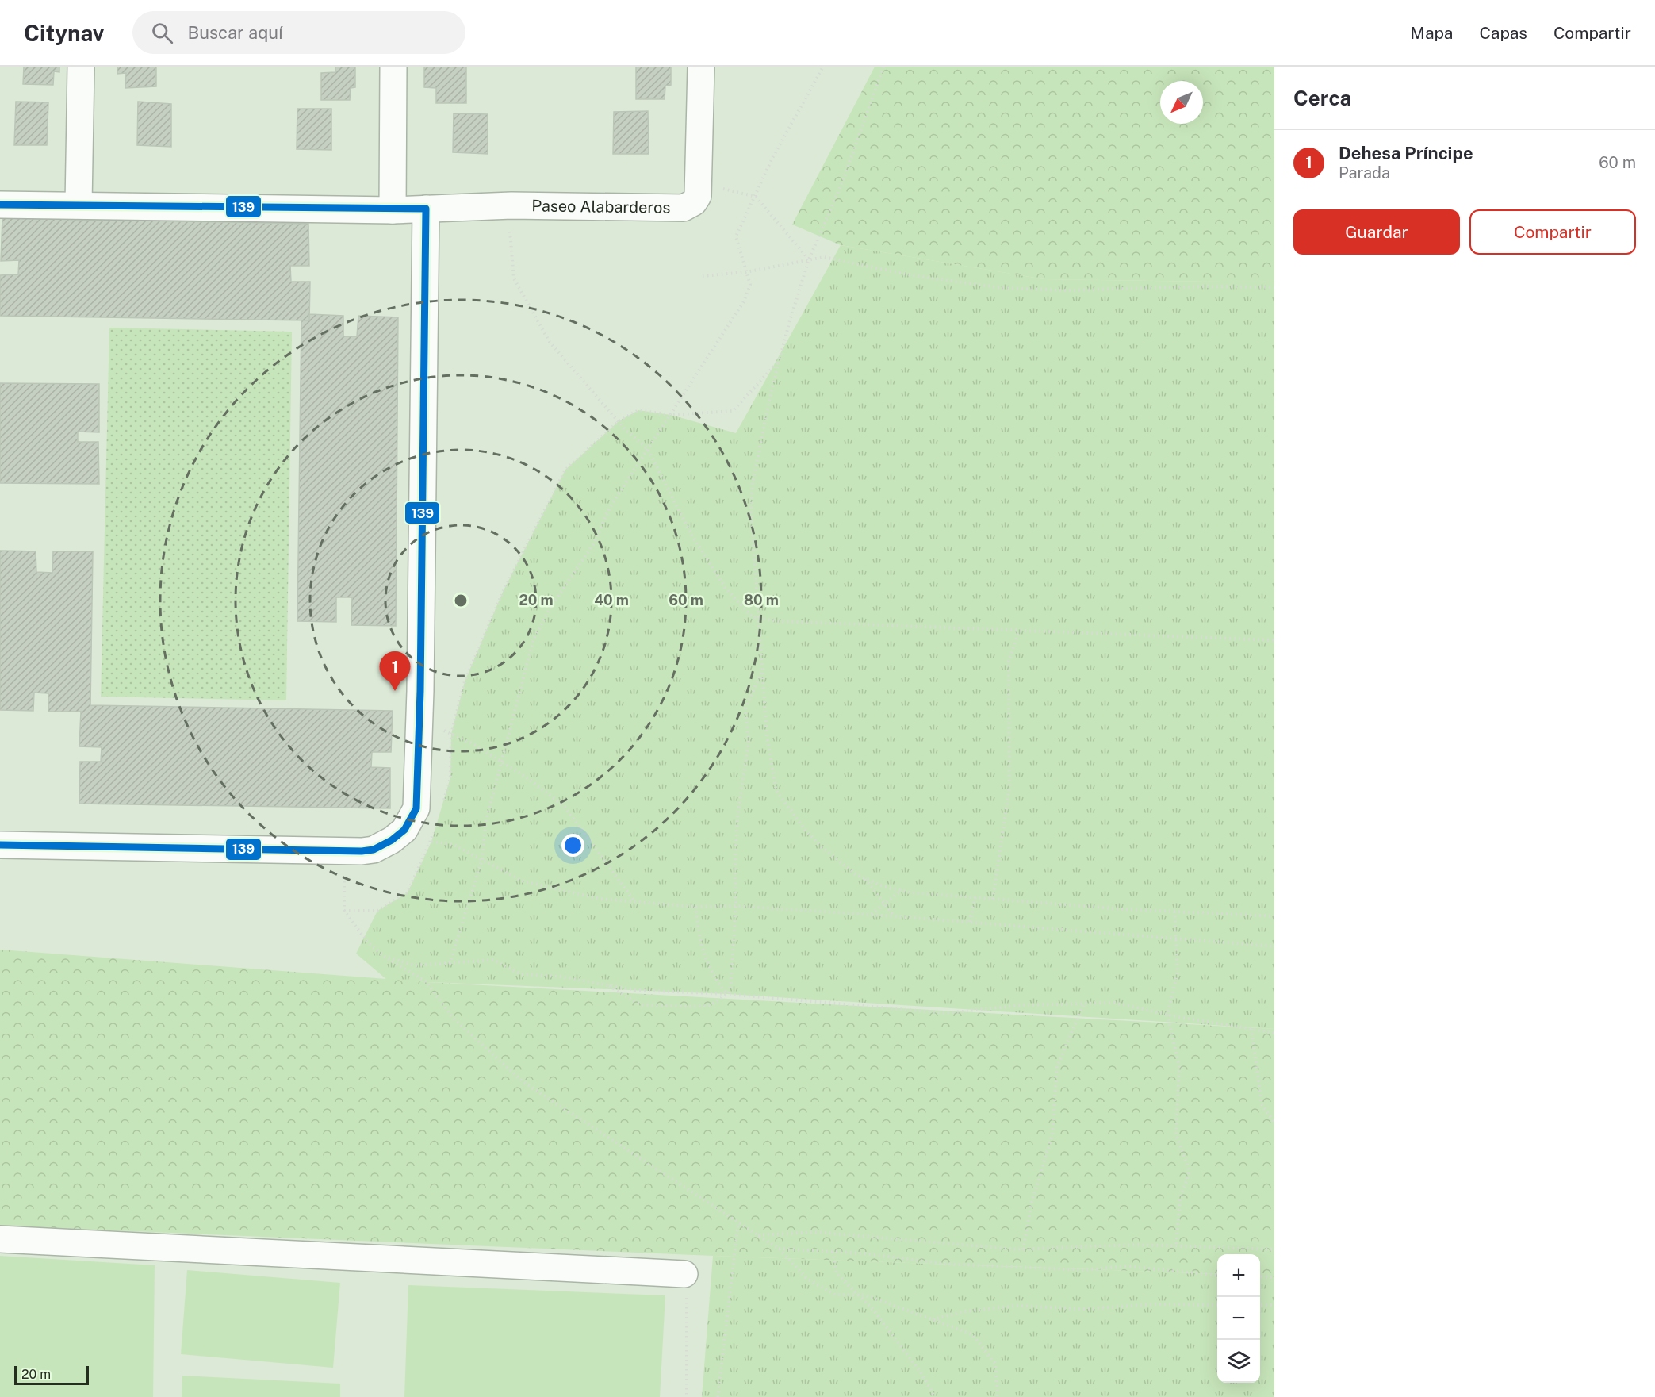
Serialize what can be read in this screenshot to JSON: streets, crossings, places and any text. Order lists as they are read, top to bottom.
{
  "streets": {
    "street": ["Paseo Alabarderos"]
  },
  "lines": ["transit line 139"],
  "scale_bar": "20 m",
  "north": "bottom left",
  "page": {
    "header": "Citynav",
    "search": "Buscar aquí",
    "nav": ["Mapa", "Capas", "Compartir"],
    "heading": "Cerca",
    "list": [
      {
        "mark": "1",
        "name": "Dehesa Príncipe",
        "note": "Parada",
        "value": "60 m"
      }
    ],
    "buttons": ["Guardar", "Compartir"],
    "pins": "1",
    "map_buttons": ["+", "−"],
    "scale": "20 m"
  },
  "rings": [
    "20 m",
    "40 m",
    "60 m",
    "80 m"
  ]
}
